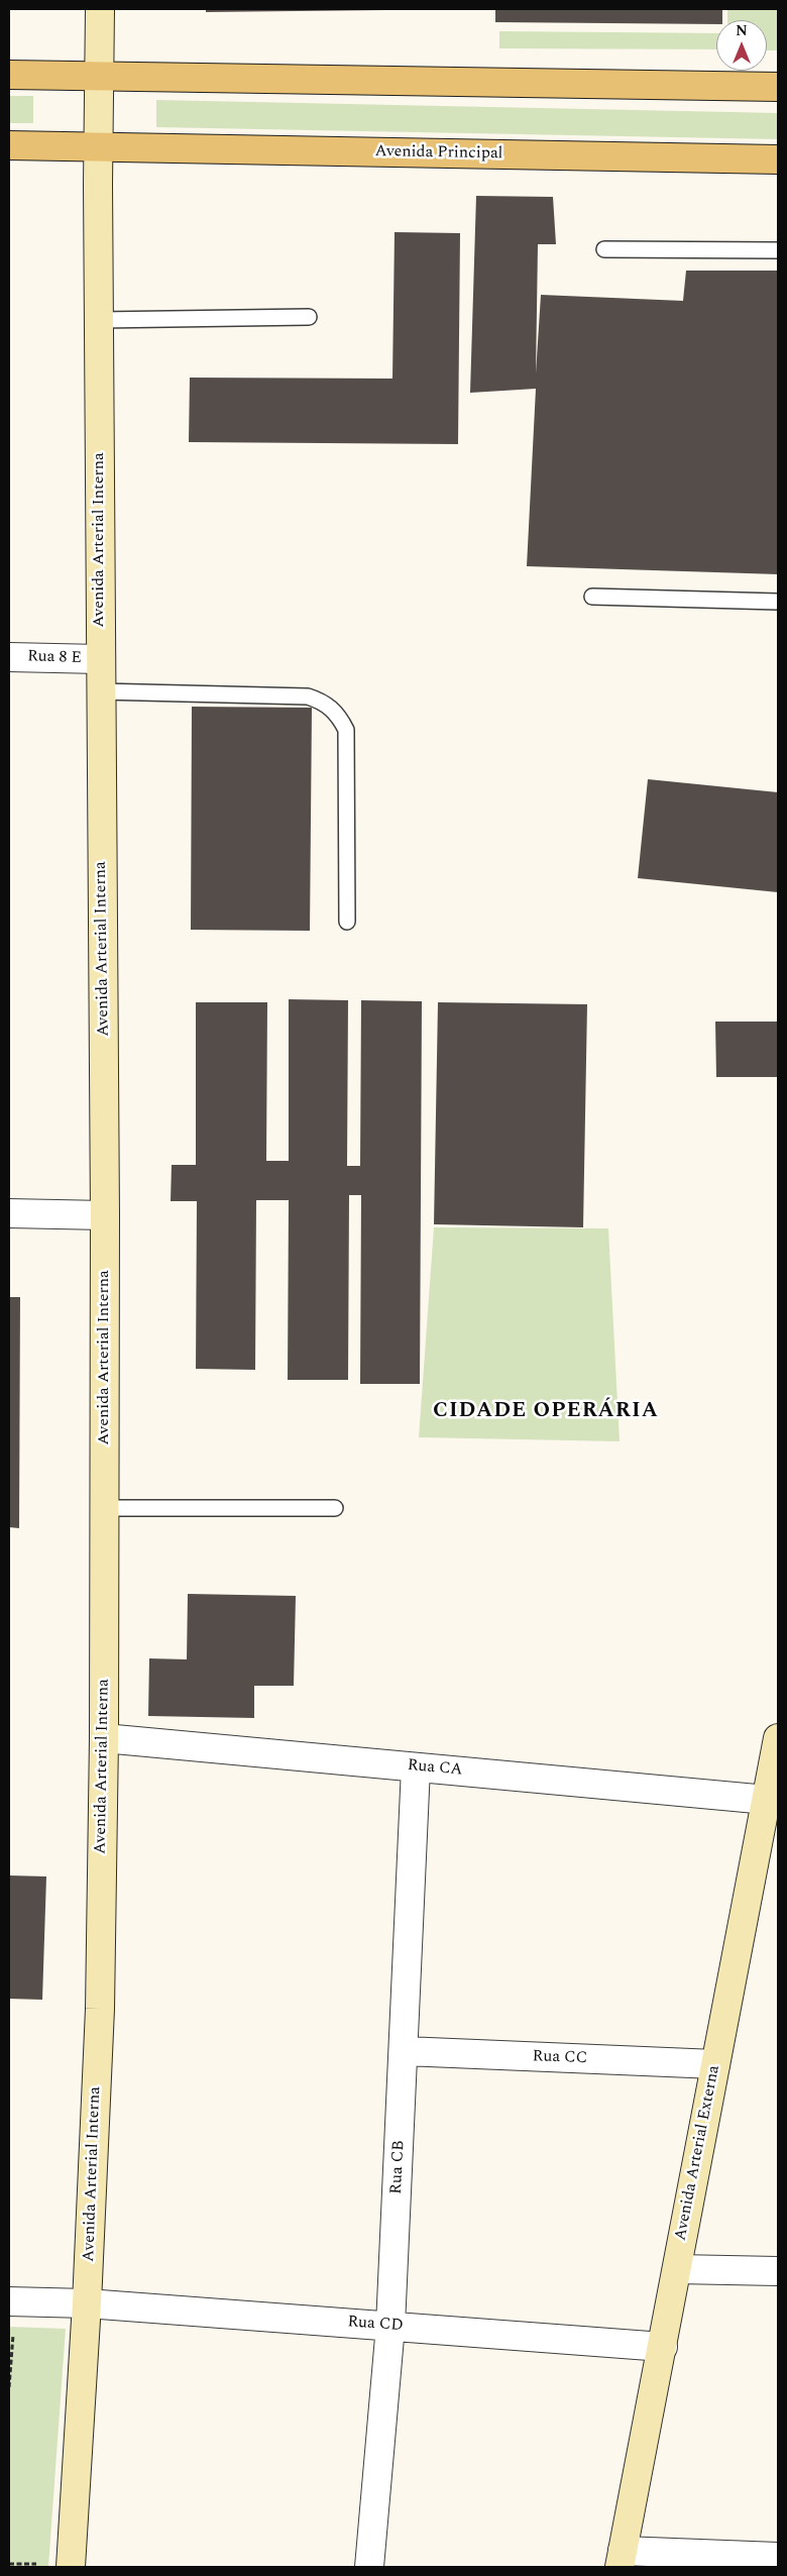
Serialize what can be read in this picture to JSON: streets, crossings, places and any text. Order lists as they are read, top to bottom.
{
  "streets": {
    "main road": ["Avenida Principal", "Avenida Arterial Interna", "Avenida Arterial Externa"],
    "street": [
      "Rua 8 E",
      "Rua CA",
      "Rua CC",
      "Rua CB",
      "Rua CD"
    ]
  },
  "crossings": [
    ["Avenida Principal", "Avenida Arterial Interna"],
    ["Avenida Arterial Interna", "Rua 8 E"],
    ["Avenida Arterial Interna", "Rua CA"],
    ["Avenida Arterial Interna", "Rua CD"],
    ["Rua CA", "Avenida Arterial Externa"],
    ["Rua CA", "Rua CB"],
    ["Rua CC", "Avenida Arterial Externa"],
    ["Rua CC", "Rua CB"],
    ["Avenida Arterial Externa", "Rua CD"],
    ["Rua CB", "Rua CD"]
  ],
  "districts": ["CIDADE OPERÁRIA"],
  "north": "top"
}
